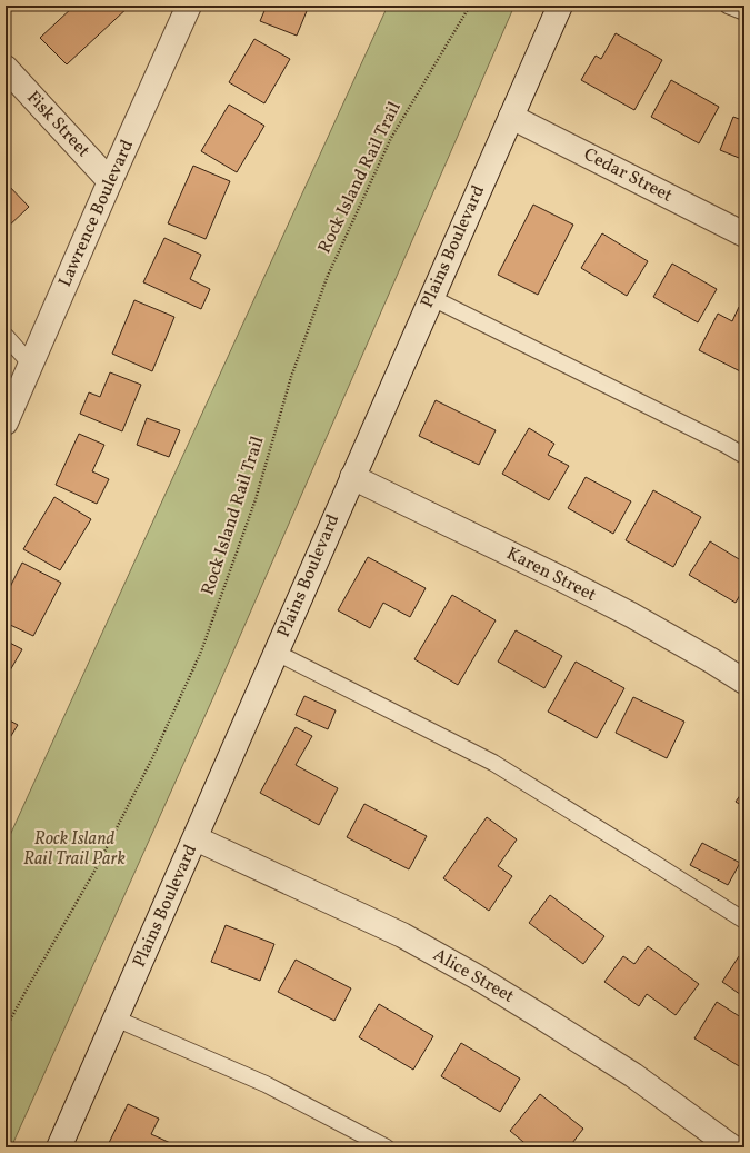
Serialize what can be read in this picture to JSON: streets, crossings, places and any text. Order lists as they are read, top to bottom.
{
  "streets": {
    "street": [
      "Fisk Street",
      "Cedar Street",
      "Lawrence Boulevard",
      "Plains Boulevard",
      "Karen Street",
      "Alice Street"
    ],
    "path": ["Rock Island Rail Trail"]
  },
  "crossings": [
    ["Fisk Street", "Lawrence Boulevard"],
    ["Cedar Street", "Plains Boulevard"],
    ["Plains Boulevard", "Karen Street"],
    ["Plains Boulevard", "Alice Street"]
  ],
  "parks": ["Rock Island Rail Trail Park"]
}
